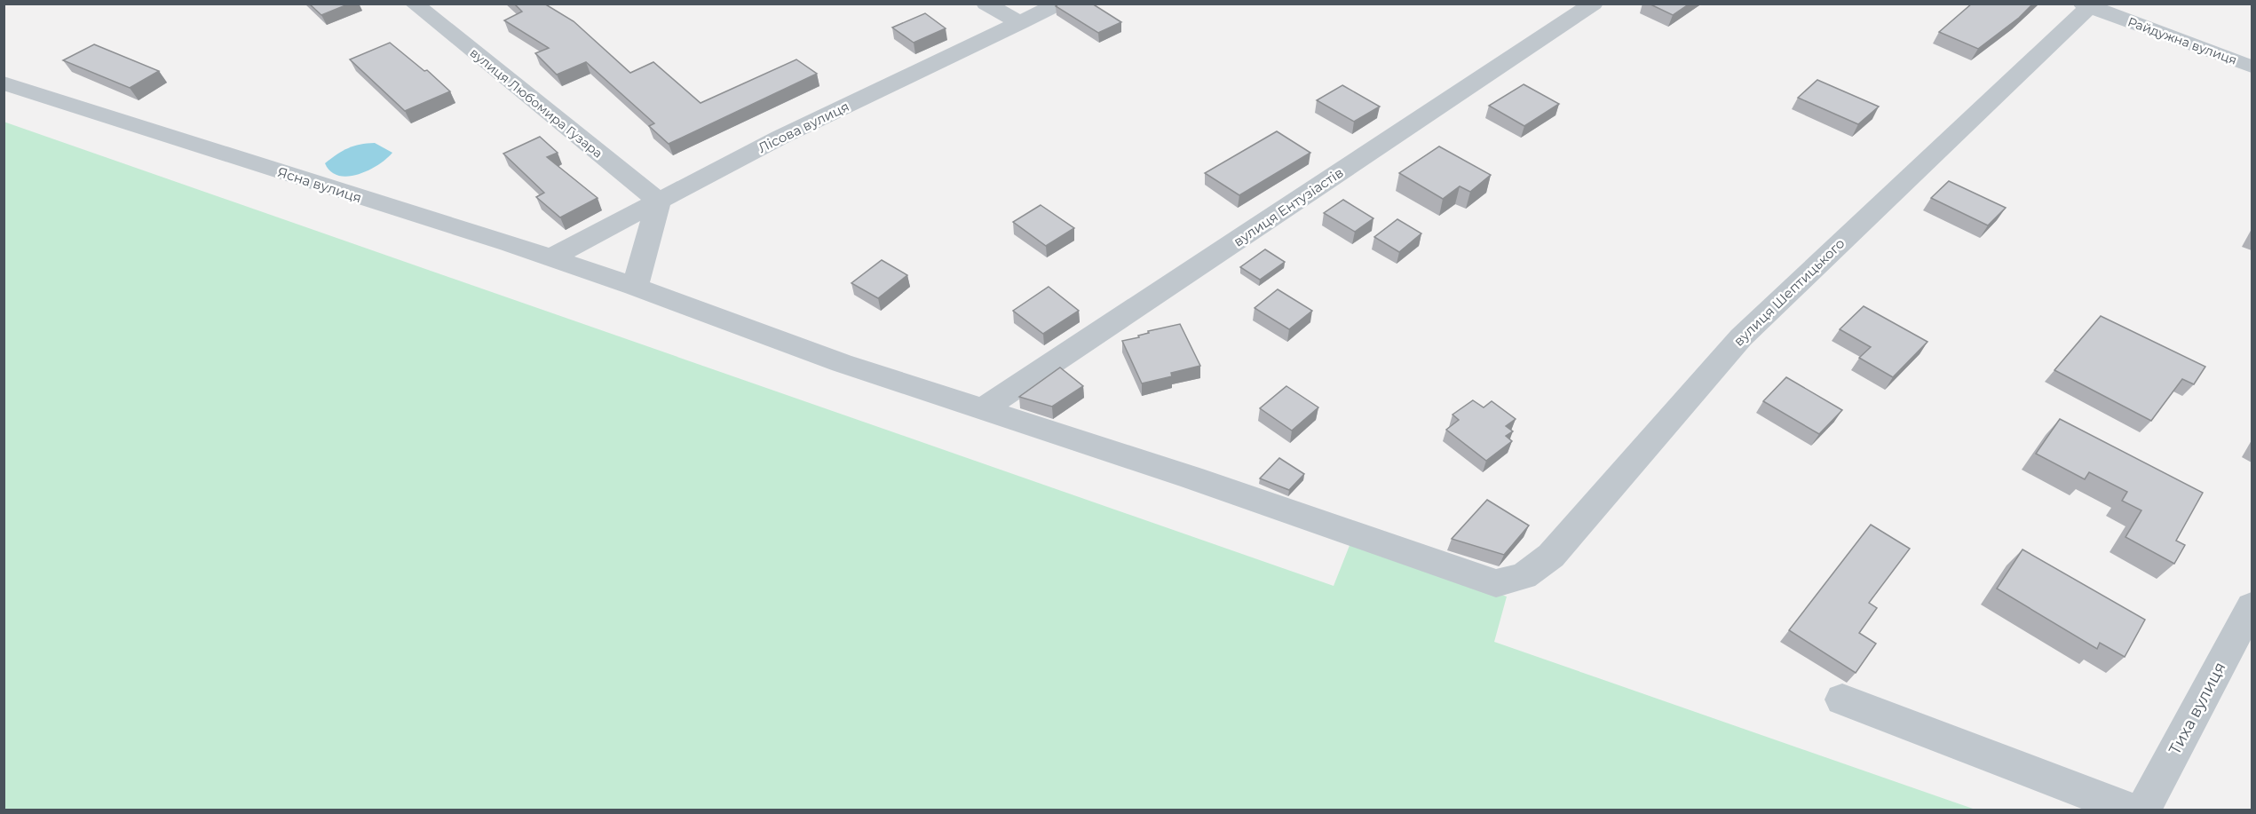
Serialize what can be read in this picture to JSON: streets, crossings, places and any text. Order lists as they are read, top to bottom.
{
  "streets": {
    "street": [
      "Райдужна вулиця",
      "вулиця Любомира Гузара",
      "Лісова вулиця",
      "Ясна вулиця",
      "вулиця Ентузіастів",
      "вулиця Шептицького",
      "Тиха вулиця"
    ]
  },
  "crossings": [
    ["Райдужна вулиця", "вулиця Шептицького"],
    ["вулиця Любомира Гузара", "Лісова вулиця"],
    ["Лісова вулиця", "Ясна вулиця"],
    ["Ясна вулиця", "вулиця Ентузіастів"],
    ["Ясна вулиця", "вулиця Шептицького"]
  ]
}
